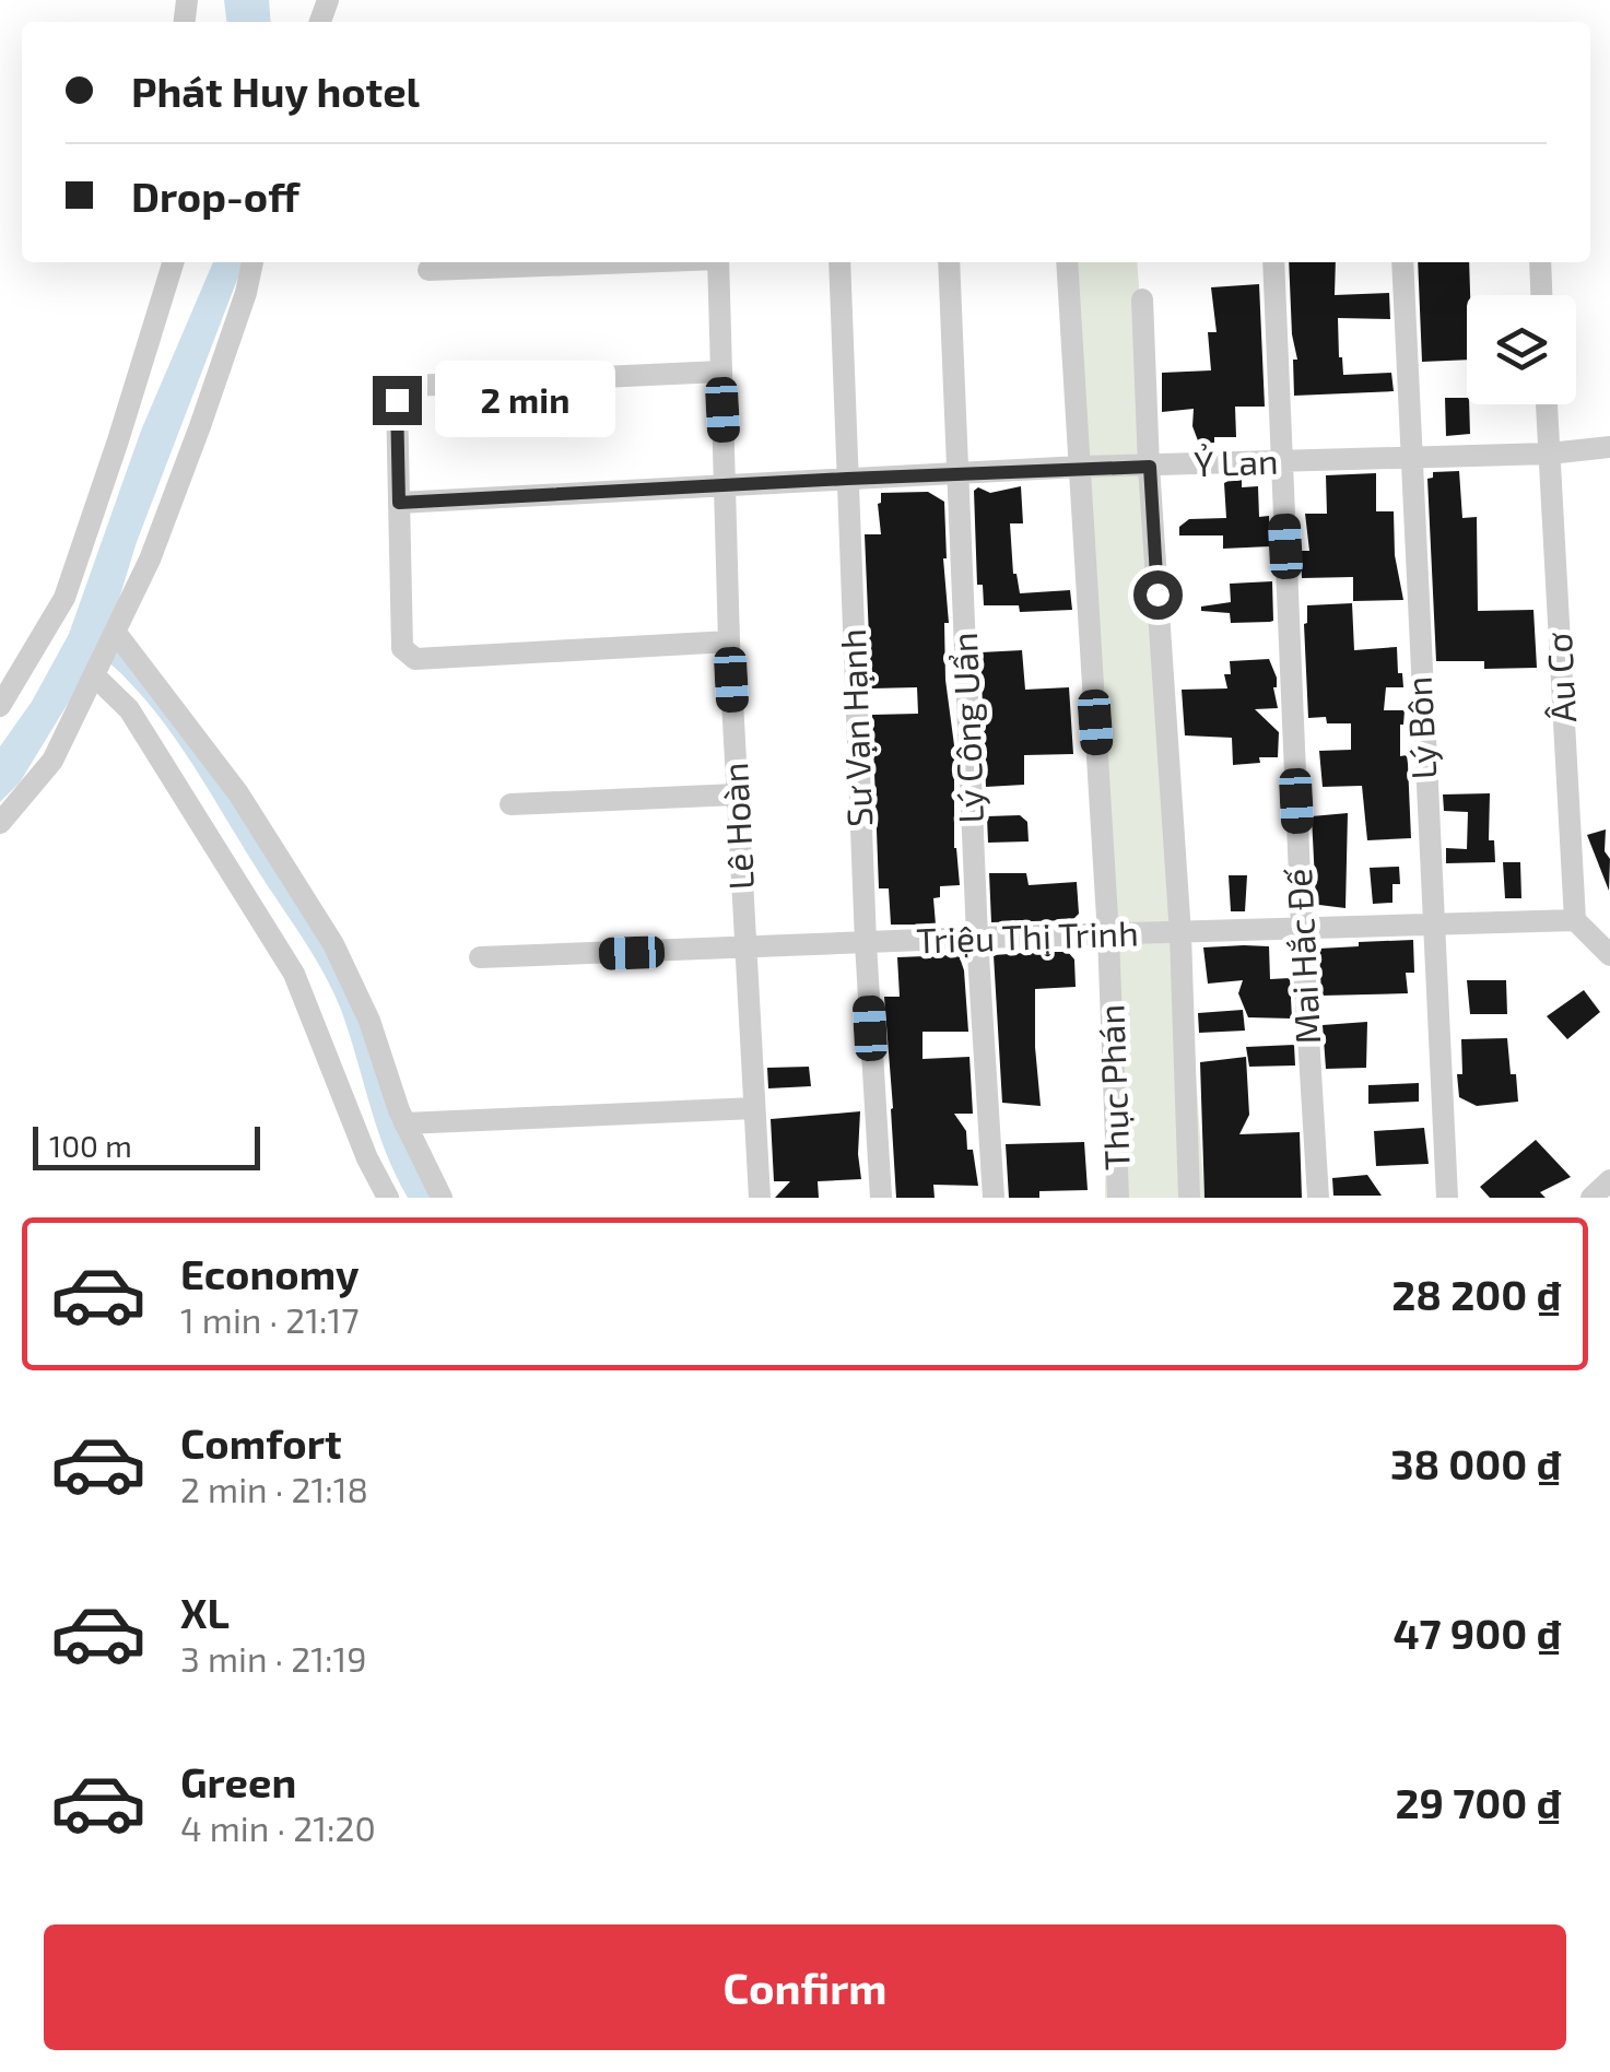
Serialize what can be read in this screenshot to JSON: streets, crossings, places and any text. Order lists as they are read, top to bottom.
{
  "streets": {
    "street": [
      "Ỷ Lan",
      "Âu Cơ",
      "Sư Vạn Hạnh",
      "Lý Công Uẩn",
      "Lý Bôn",
      "Lê Hoàn",
      "Triệu Thị Trinh",
      "Mai Hắc Đế",
      "Thục Phán"
    ]
  },
  "crossings": [
    ["Ỷ Lan", "Âu Cơ"],
    ["Ỷ Lan", "Sư Vạn Hạnh"],
    ["Ỷ Lan", "Lý Công Uẩn"],
    ["Ỷ Lan", "Lý Bôn"],
    ["Ỷ Lan", "Lê Hoàn"],
    ["Ỷ Lan", "Mai Hắc Đế"],
    ["Ỷ Lan", "Thục Phán"],
    ["Âu Cơ", "Triệu Thị Trinh"],
    ["Sư Vạn Hạnh", "Triệu Thị Trinh"],
    ["Lý Công Uẩn", "Triệu Thị Trinh"],
    ["Lý Bôn", "Triệu Thị Trinh"],
    ["Lê Hoàn", "Triệu Thị Trinh"],
    ["Triệu Thị Trinh", "Mai Hắc Đế"],
    ["Triệu Thị Trinh", "Thục Phán"]
  ],
  "scale_bar": "100 m",
  "page": {
    "banner": ["Phát Huy hotel", "Drop-off"],
    "bubble": "2 min",
    "scale": "100 m",
    "list": [
      {
        "name": "Economy",
        "note": "1 min · 21:17",
        "value": "28 200 ₫"
      },
      {
        "name": "Comfort",
        "note": "2 min · 21:18",
        "value": "38 000 ₫"
      },
      {
        "name": "XL",
        "note": "3 min · 21:19",
        "value": "47 900 ₫"
      },
      {
        "name": "Green",
        "note": "4 min · 21:20",
        "value": "29 700 ₫"
      }
    ],
    "buttons": "Confirm"
  }
}
